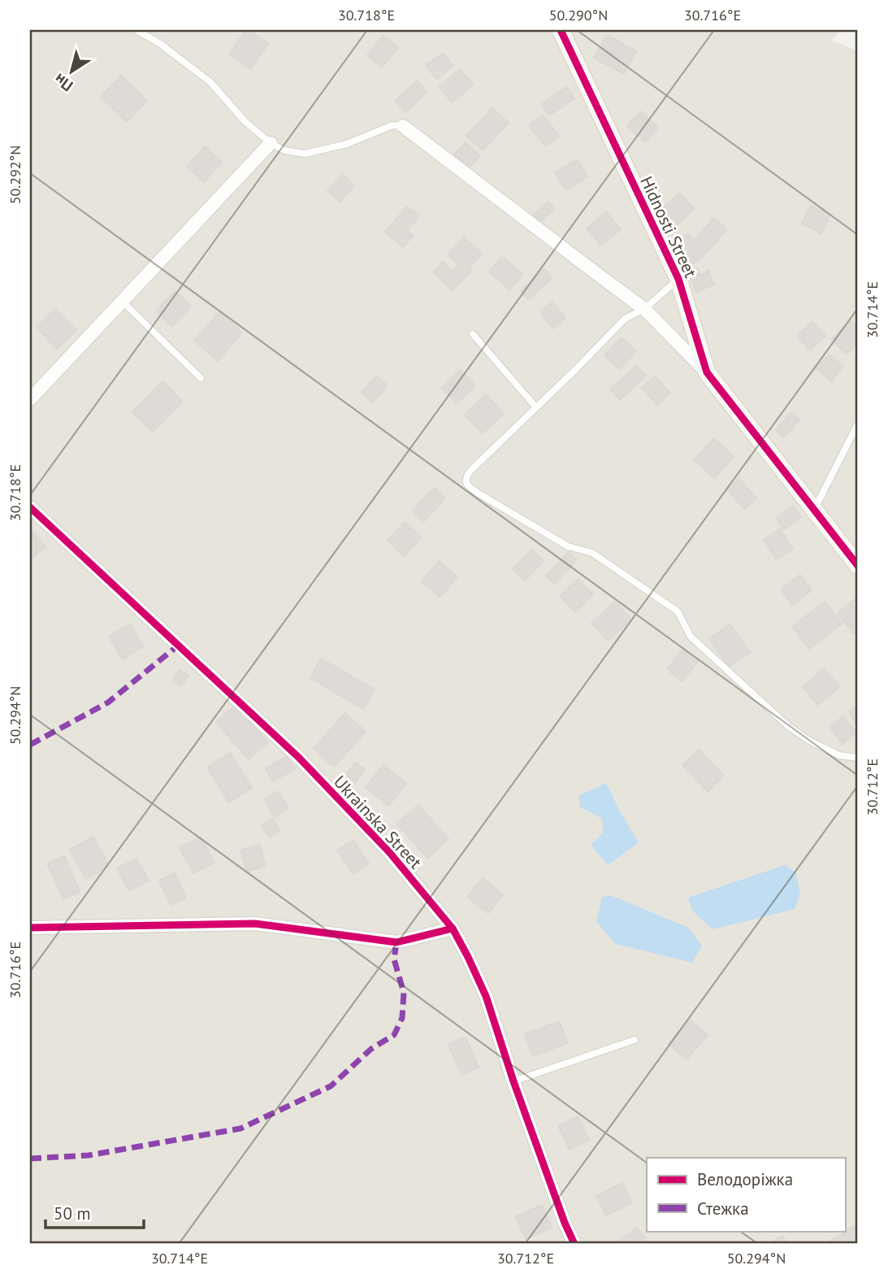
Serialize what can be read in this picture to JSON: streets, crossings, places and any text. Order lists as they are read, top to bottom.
{
  "streets": {
    "street": ["Hidnosti Street", "Ukrainska Street"]
  },
  "legend": ["Велодоріжка", "Стежка"],
  "scale_bar": "50 m",
  "north": "bottom left",
  "coordinates": [
    "30.718°E",
    "50.290°N",
    "30.716°E",
    "50.292°N",
    "30.714°E",
    "50.294°N",
    "30.712°E"
  ]
}
